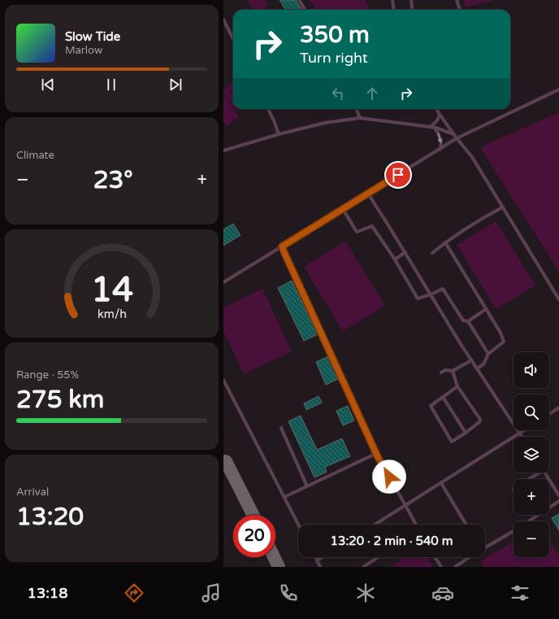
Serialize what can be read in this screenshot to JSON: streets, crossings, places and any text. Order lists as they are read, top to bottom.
{
  "page": {
    "turn": ["350 m", "Turn right"],
    "song": ["Slow Tide", "Marlow"],
    "tile": [
      "Climate",
      ["Range · 55%", "275 km"],
      ["Arrival", "13:20"]
    ],
    "heat": ["−", "23°", "+"],
    "map_buttons": ["+", "−"],
    "limit": "20",
    "trip": "13:20 · 2 min · 540 m",
    "tabs": "13:18",
    "gauge": ["14", "km/h"]
  }
}
